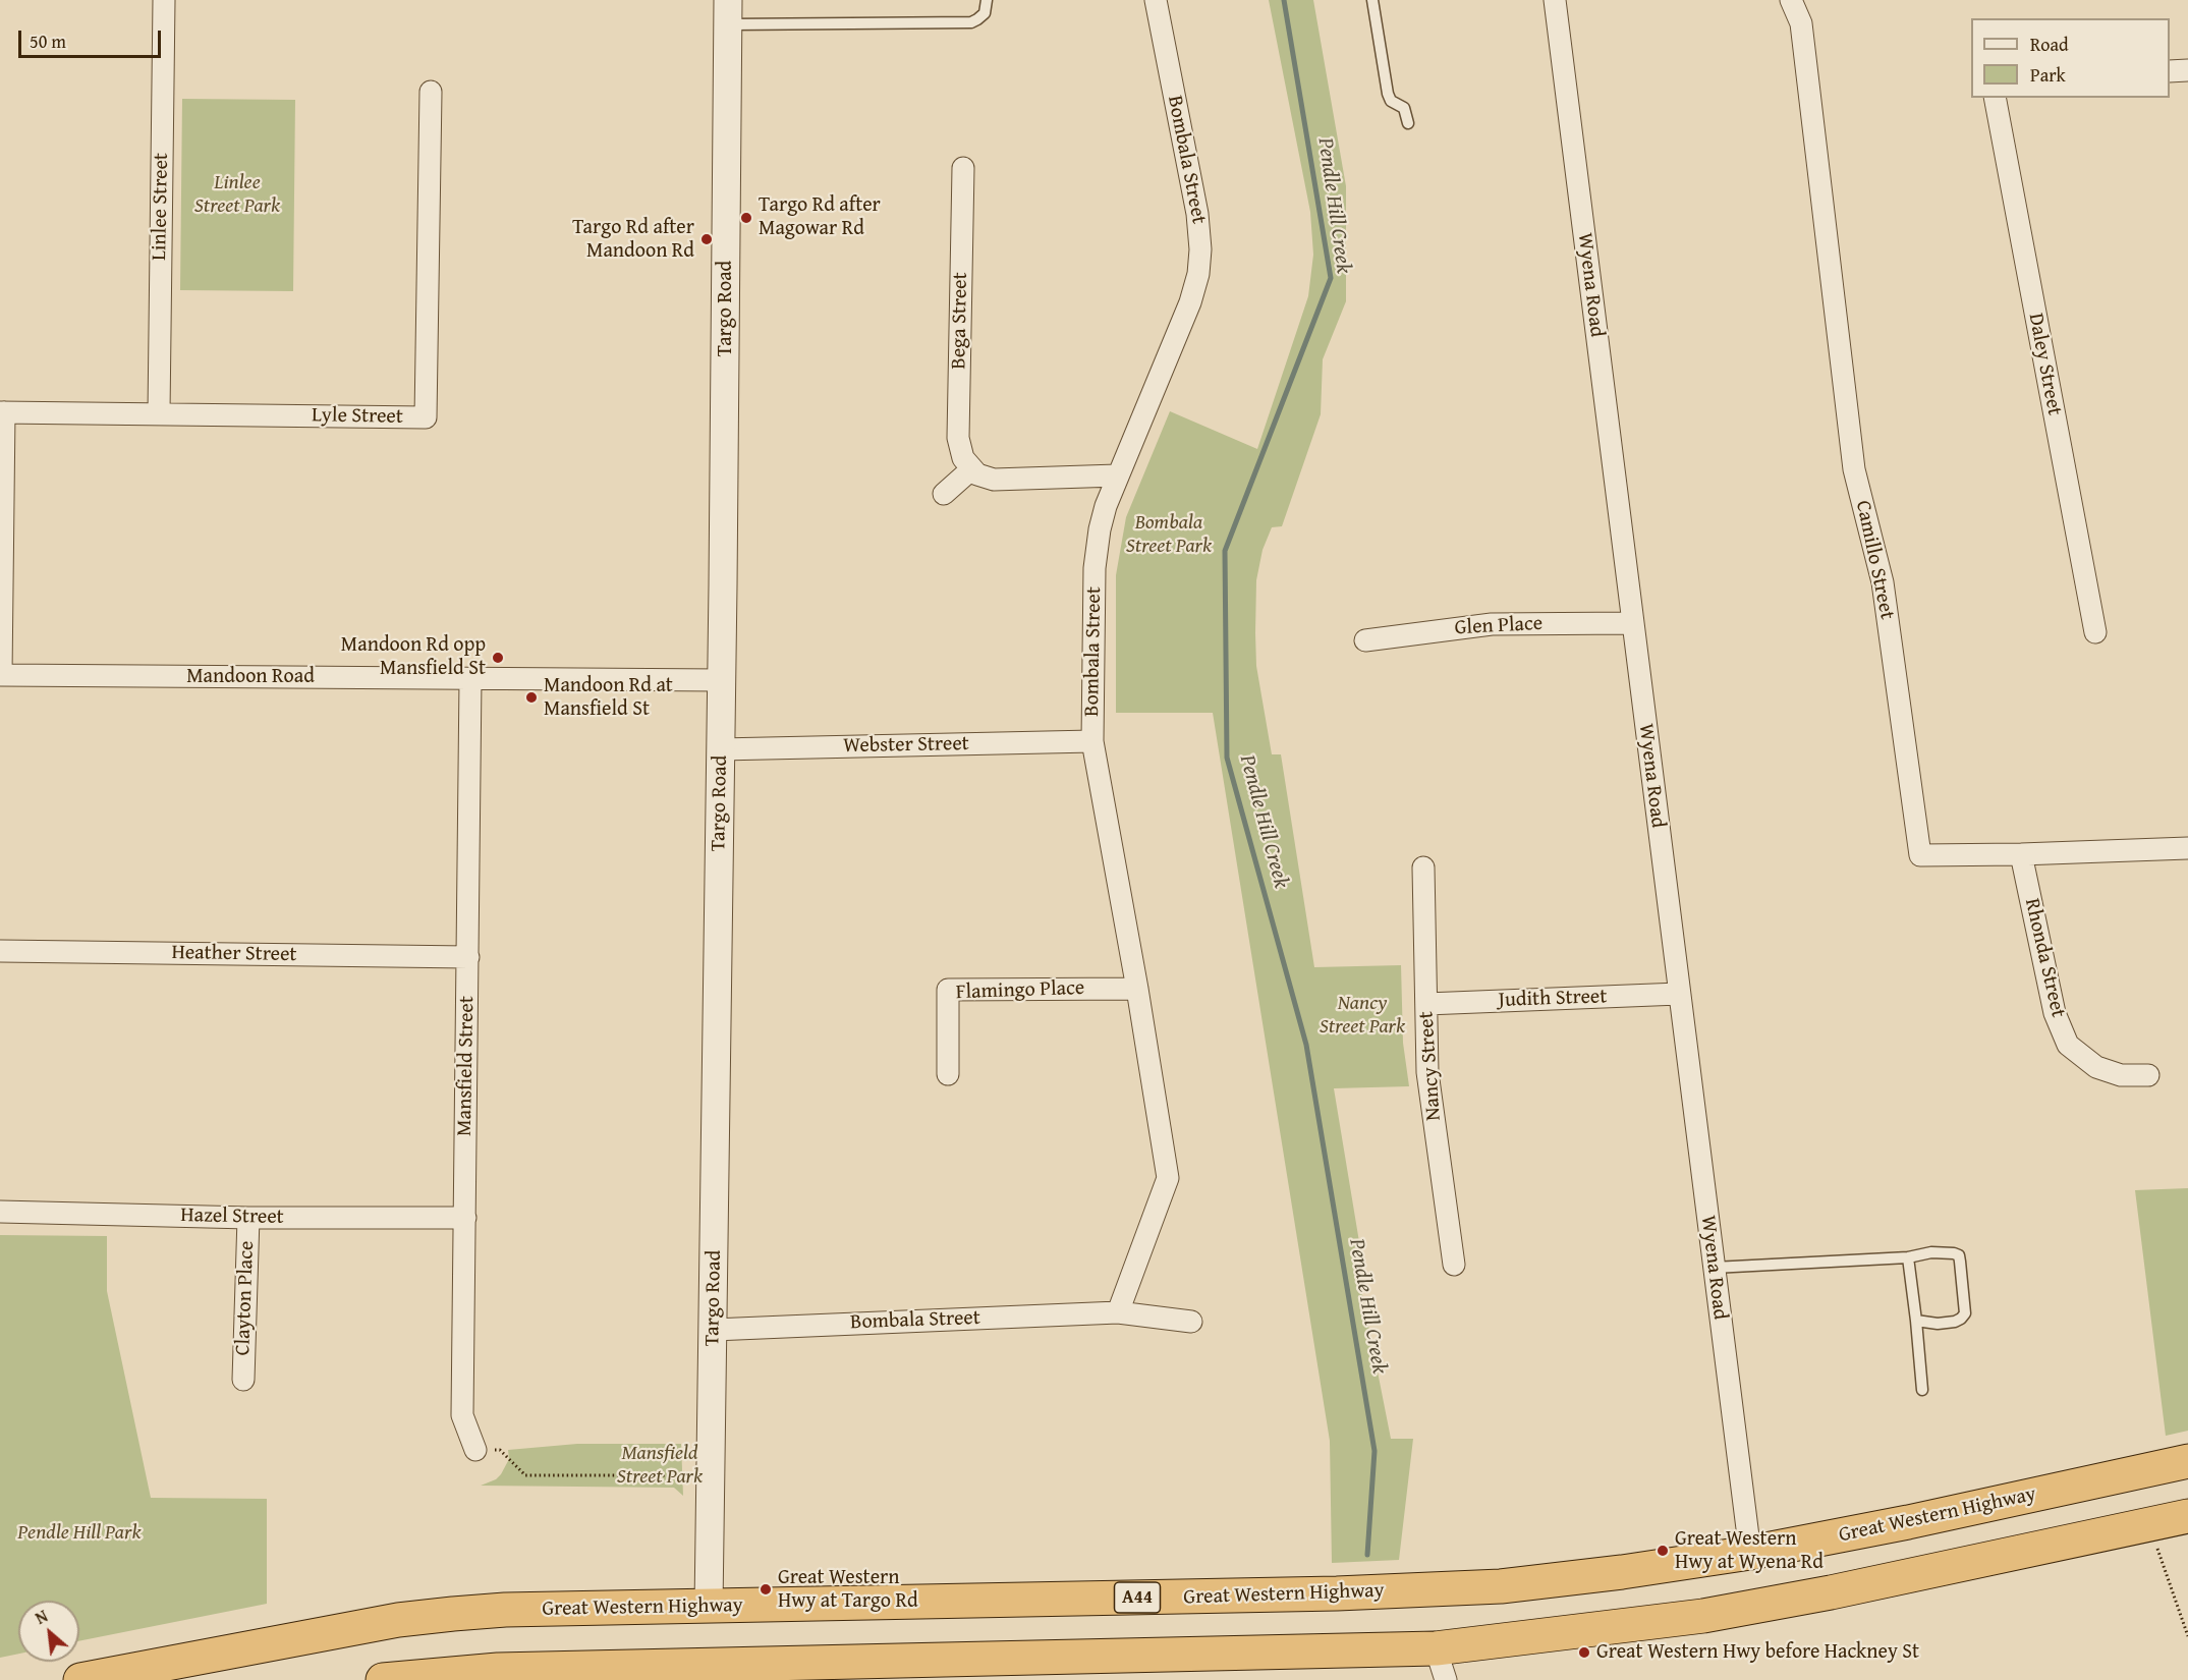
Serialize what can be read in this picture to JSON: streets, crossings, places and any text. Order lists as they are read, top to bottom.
{
  "streets": {
    "highway": ["Great Western Highway", "A44"],
    "street": [
      "Bombala Street",
      "Linlee Street",
      "Wyena Road",
      "Targo Road",
      "Bega Street",
      "Daley Street",
      "Lyle Street",
      "Camillo Street",
      "Glen Place",
      "Mandoon Road",
      "Webster Street",
      "Heather Street",
      "Rhonda Street",
      "Flamingo Place",
      "Judith Street",
      "Mansfield Street",
      "Nancy Street",
      "Hazel Street",
      "Clayton Place"
    ]
  },
  "crossings": [
    ["Bombala Street", "Targo Road"],
    ["Bombala Street", "Webster Street"],
    ["Bombala Street", "Flamingo Place"],
    ["Linlee Street", "Lyle Street"],
    ["Wyena Road", "Glen Place"],
    ["Wyena Road", "Judith Street"],
    ["Wyena Road", "Great Western Highway"],
    ["Targo Road", "Mandoon Road"],
    ["Targo Road", "Webster Street"],
    ["Targo Road", "Great Western Highway"],
    ["Camillo Street", "Rhonda Street"],
    ["Mandoon Road", "Mansfield Street"],
    ["Heather Street", "Mansfield Street"],
    ["Judith Street", "Nancy Street"],
    ["Mansfield Street", "Hazel Street"],
    ["Hazel Street", "Clayton Place"]
  ],
  "water": ["Pendle Hill Creek"],
  "parks": [
    "Linlee Street Park",
    "Bombala Street Park",
    "Nancy Street Park",
    "Mansfield Street Park",
    "Pendle Hill Park"
  ],
  "places": [
    "Targo Rd after Magowar Rd",
    "Targo Rd after Mandoon Rd",
    "Mandoon Rd opp Mansfield St",
    "Mandoon Rd at Mansfield St",
    "Great Western Hwy at Wyena Rd",
    "Great Western Hwy at Targo Rd",
    "Great Western Hwy before Hackney St"
  ],
  "legend": ["Road", "Park"],
  "scale_bar": "50 m",
  "north": "top left"
}
